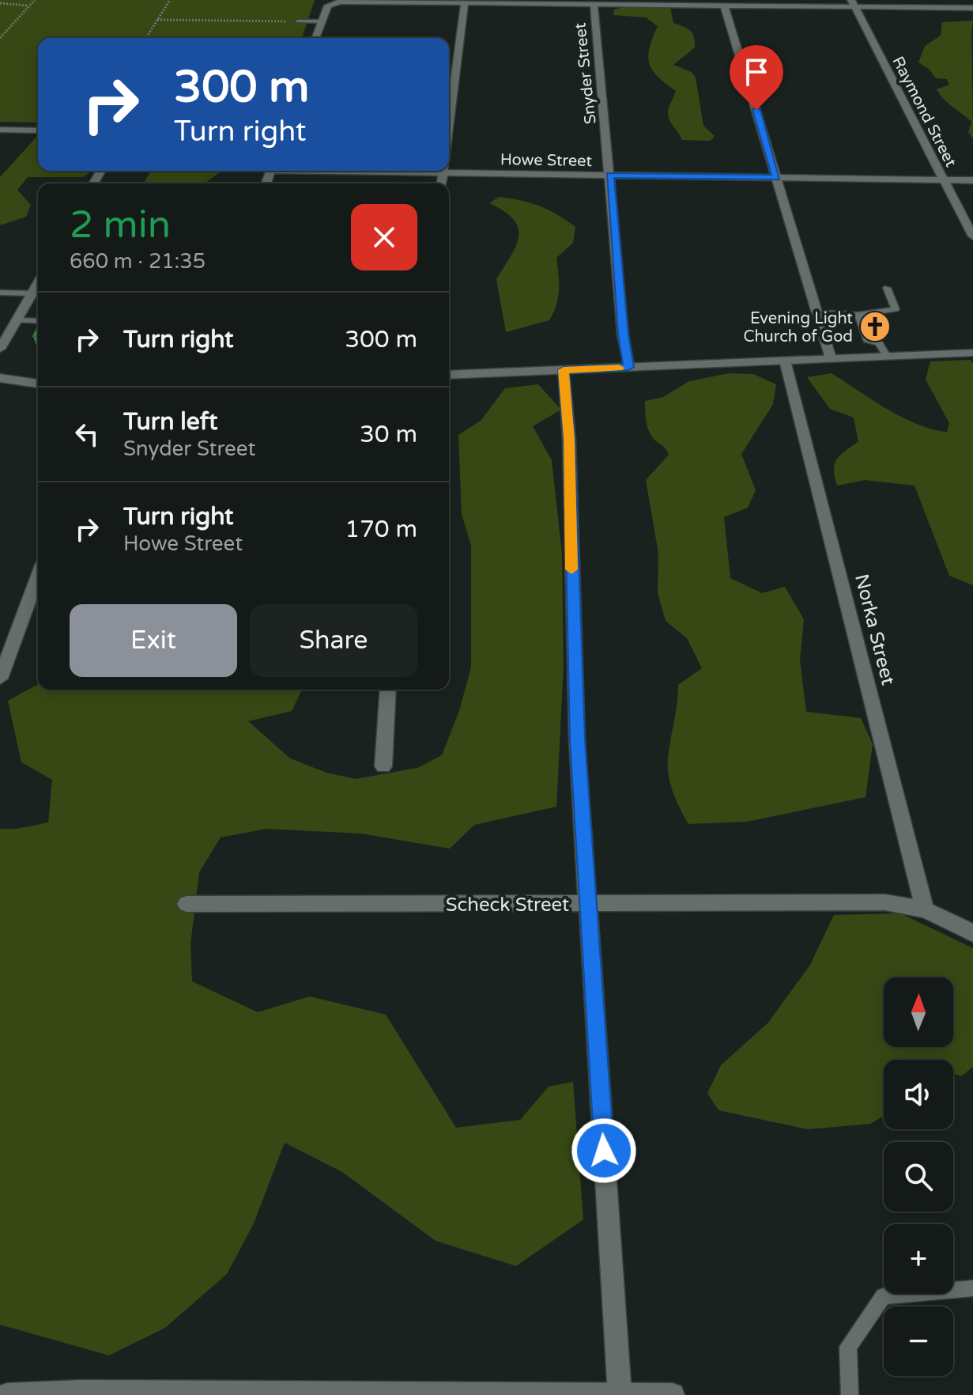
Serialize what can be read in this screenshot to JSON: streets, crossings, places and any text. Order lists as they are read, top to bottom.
{
  "streets": {
    "street": [
      "Snyder Street",
      "Raymond Street",
      "Howe Street",
      "Norka Street",
      "Scheck Street"
    ]
  },
  "crossings": [
    ["Snyder Street", "Howe Street"],
    ["Raymond Street", "Howe Street"],
    ["Norka Street", "Scheck Street"]
  ],
  "places": {
    "church": ["Evening Light Church of God"]
  },
  "north": "top",
  "page": {
    "turn": ["300 m", "Turn right"],
    "heading": ["2 min", "660 m · 21:35"],
    "list": [
      {
        "name": "Turn right",
        "value": "300 m"
      },
      {
        "name": "Turn left",
        "note": "Snyder Street",
        "value": "30 m"
      },
      {
        "name": "Turn right",
        "note": "Howe Street",
        "value": "170 m"
      }
    ],
    "buttons": ["Exit", "Share"],
    "map_buttons": ["+", "−"]
  }
}
